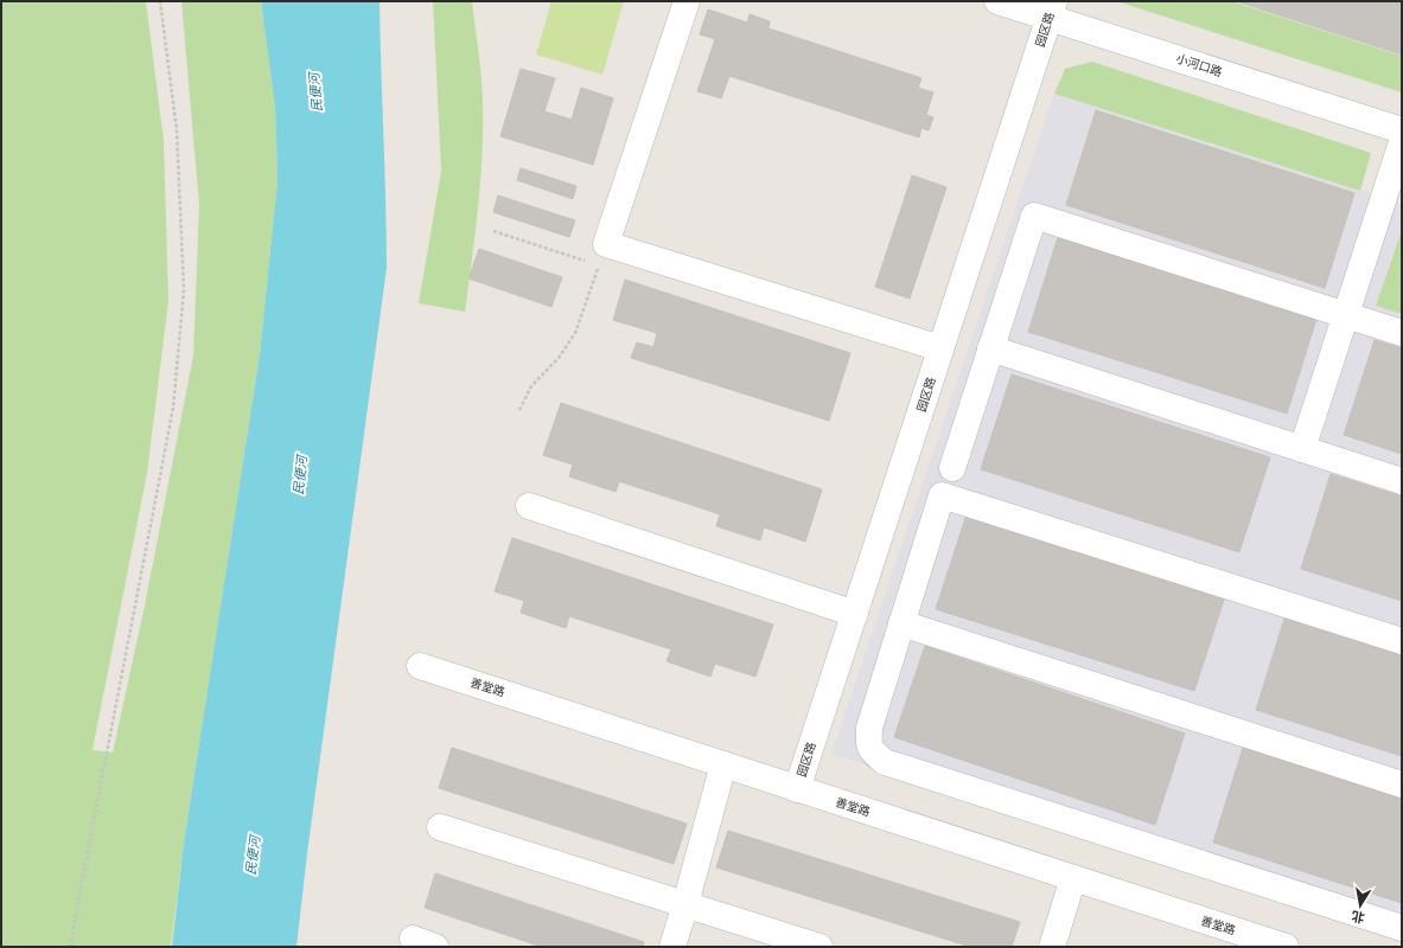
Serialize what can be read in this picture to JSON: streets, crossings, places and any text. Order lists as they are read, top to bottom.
{
  "streets": {
    "street": ["园区路", "小河口路", "善堂路"]
  },
  "crossings": [
    ["园区路", "小河口路"],
    ["园区路", "善堂路"]
  ],
  "water": ["民便河"],
  "north": "bottom"
}
